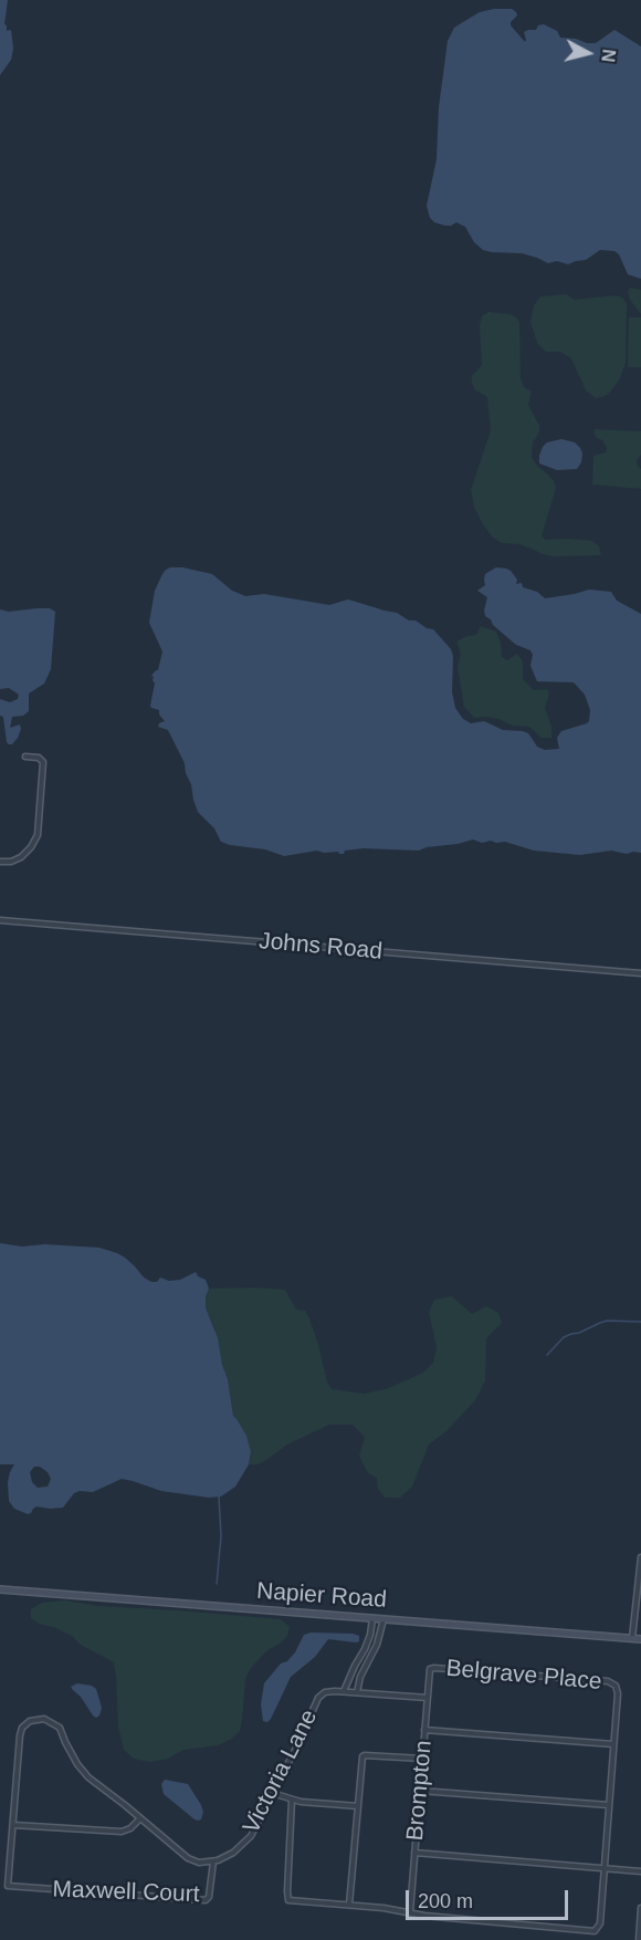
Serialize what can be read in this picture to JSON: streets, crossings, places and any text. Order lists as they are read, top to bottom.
{
  "streets": {
    "street": [
      "Johns Road",
      "Napier Road",
      "Belgrave Place",
      "Victoria Lane",
      "Brompton",
      "Maxwell Court"
    ]
  },
  "crossings": [
    ["Belgrave Place", "Brompton"],
    ["Victoria Lane", "Brompton"],
    ["Victoria Lane", "Maxwell Court"]
  ],
  "scale_bar": "200 m",
  "north": "right"
}
